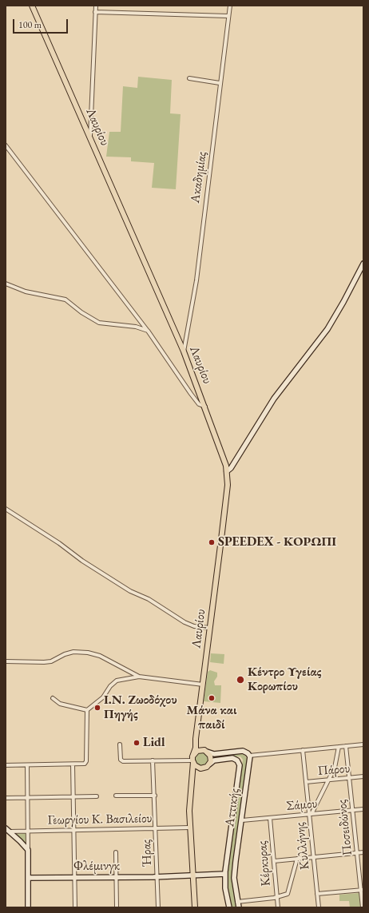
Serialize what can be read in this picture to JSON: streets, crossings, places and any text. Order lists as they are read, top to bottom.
{
  "streets": {
    "main road": ["Λαυρίου"],
    "street": [
      "Ακαδημίας",
      "Πάρου",
      "Σάμου",
      "Αττικής",
      "Γεωργίου Κ. Βασιλείου",
      "Ποσειδώνος",
      "Κυλλήνης",
      "Ήρας",
      "Κέρκυρας",
      "Φλέμινγκ"
    ]
  },
  "crossings": [
    ["Λαυρίου", "Ακαδημίας"],
    ["Λαυρίου", "Αττικής"],
    ["Λαυρίου", "Γεωργίου Κ. Βασιλείου"],
    ["Λαυρίου", "Φλέμινγκ"],
    ["Πάρου", "Ποσειδώνος"],
    ["Πάρου", "Κυλλήνης"],
    ["Σάμου", "Αττικής"],
    ["Σάμου", "Ποσειδώνος"],
    ["Σάμου", "Κυλλήνης"],
    ["Σάμου", "Κέρκυρας"],
    ["Αττικής", "Φλέμινγκ"],
    ["Γεωργίου Κ. Βασιλείου", "Ήρας"],
    ["Ήρας", "Φλέμινγκ"]
  ],
  "places": [
    "SPEEDEX - ΚΟΡΩΠΙ",
    "Κέντρο Υγείας Κορωπίου",
    "Μάνα και παιδί",
    "Ι.Ν. Ζωοδόχου Πηγής",
    "Lidl"
  ],
  "scale_bar": "100 m"
}
